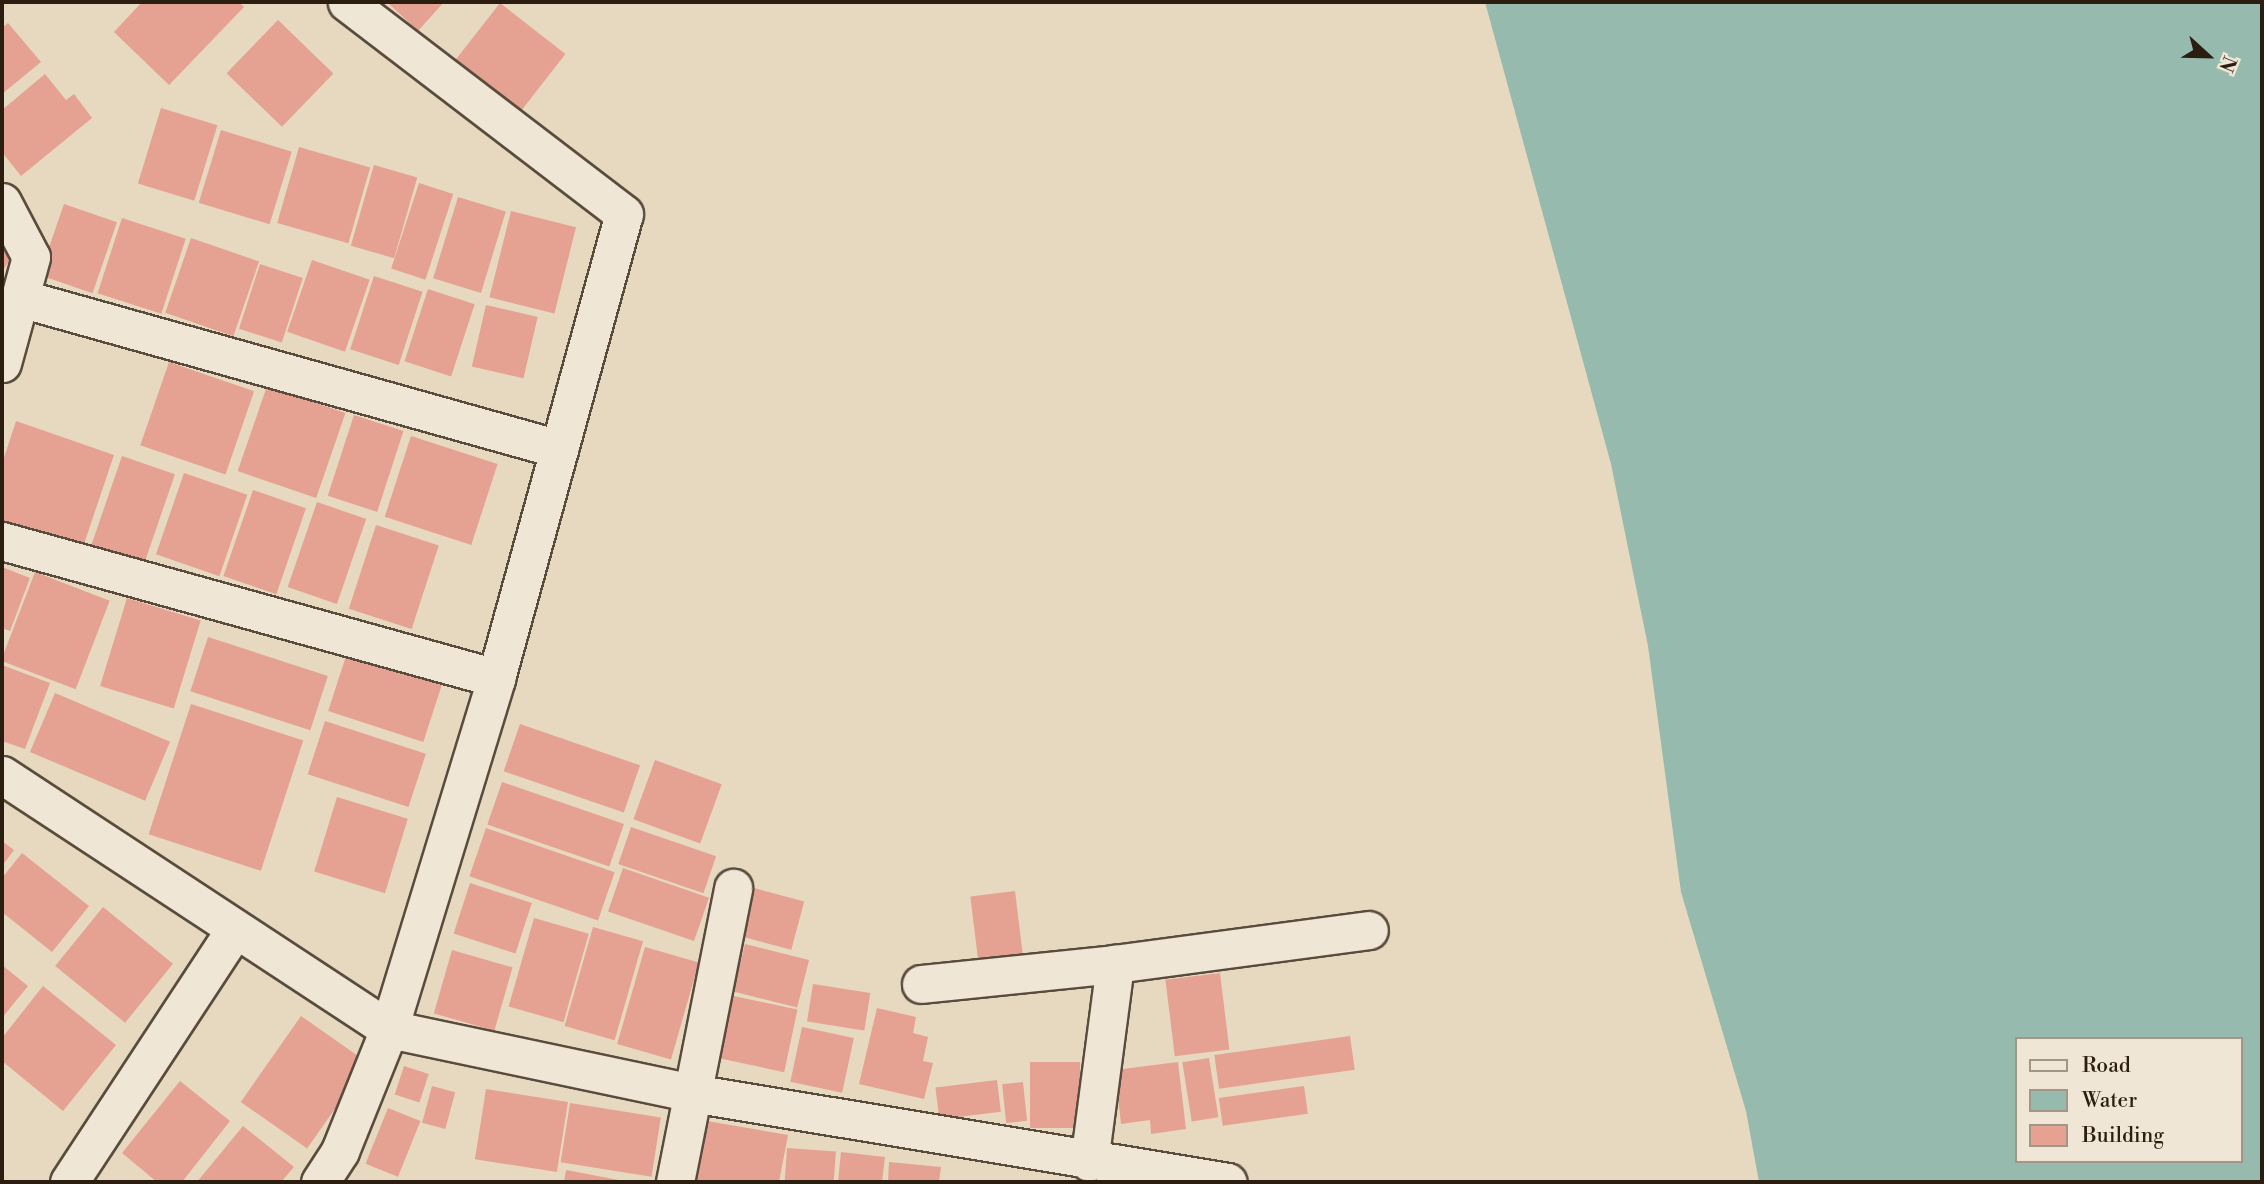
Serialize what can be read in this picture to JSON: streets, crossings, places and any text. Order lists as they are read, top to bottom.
{
  "legend": ["Road", "Water", "Building"],
  "north": "right"
}
